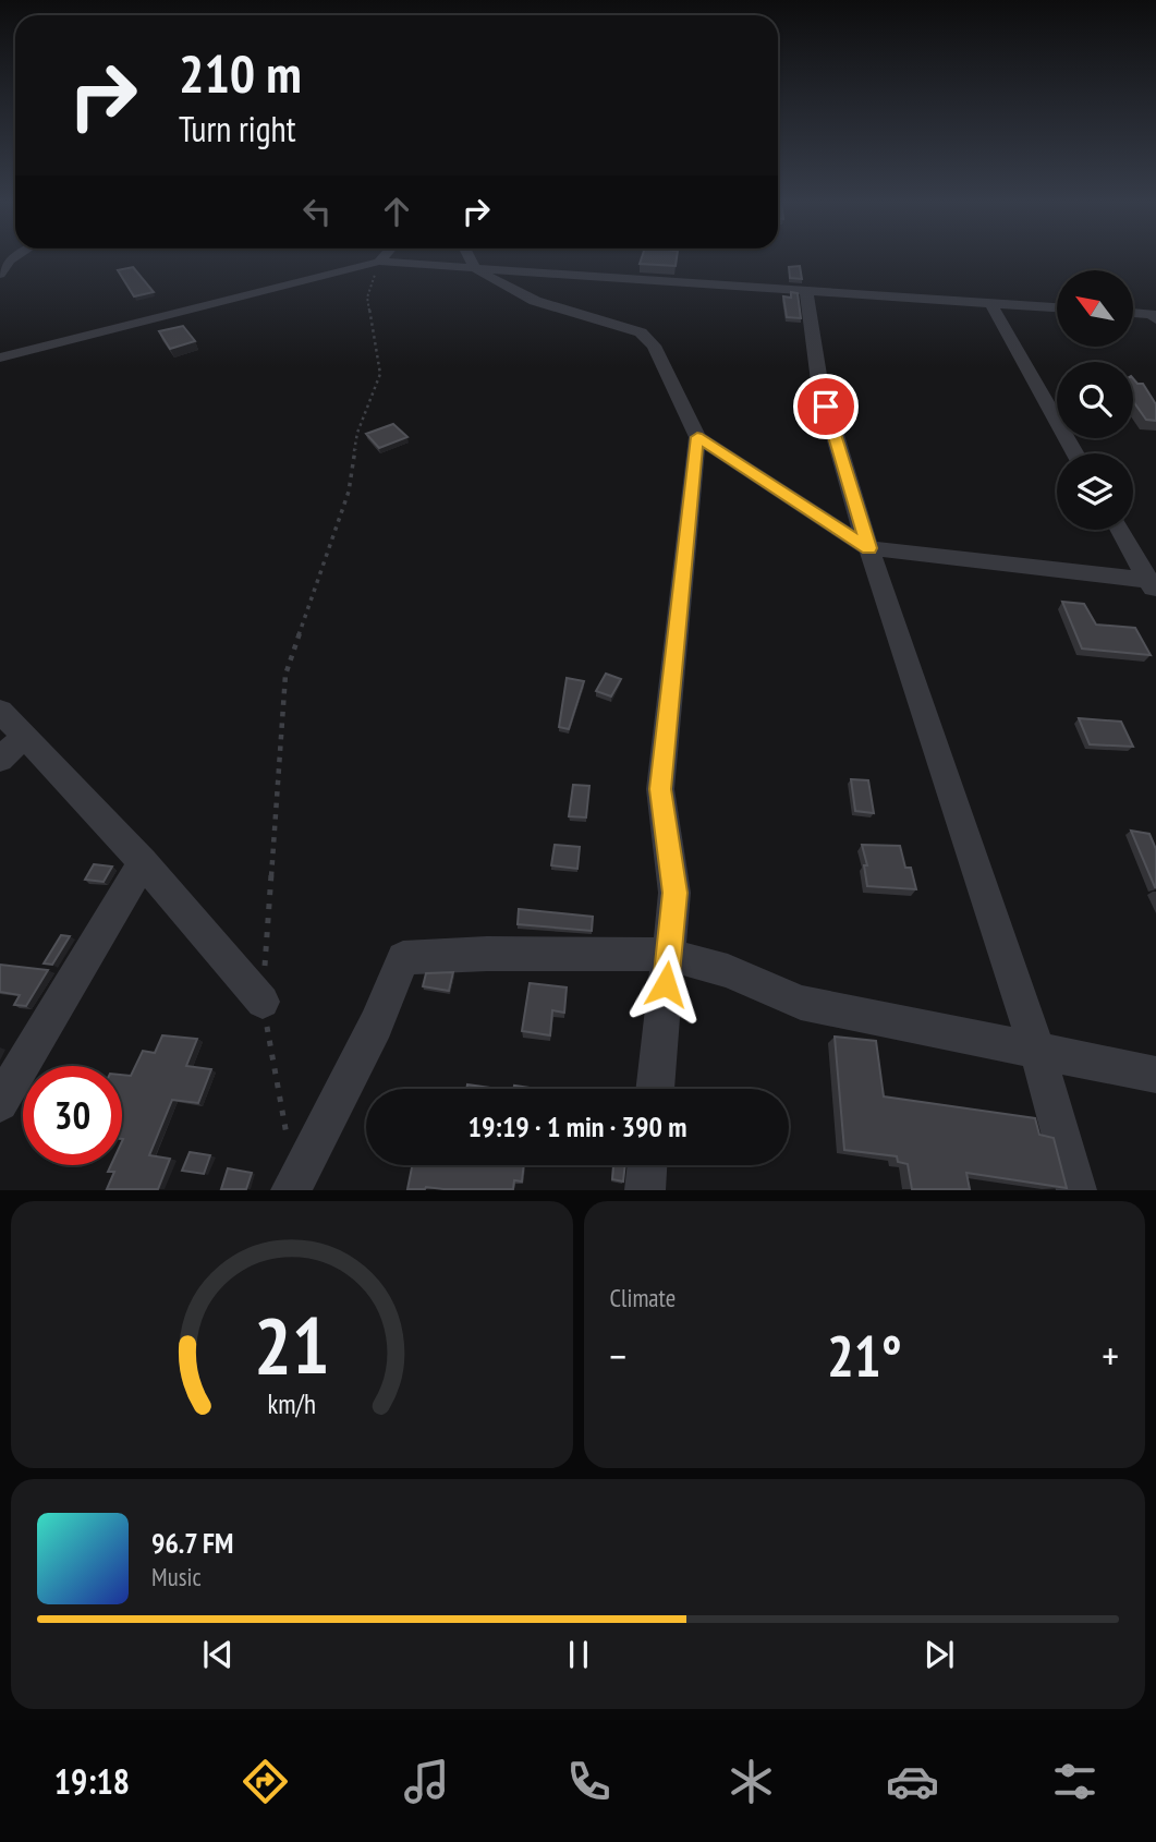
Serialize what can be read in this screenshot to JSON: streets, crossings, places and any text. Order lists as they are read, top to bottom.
{
  "north": "top left",
  "page": {
    "turn": ["210 m", "Turn right"],
    "limit": "30",
    "trip": "19:19 · 1 min · 390 m",
    "tile": "Climate",
    "heat": ["−", "21°", "+"],
    "song": ["96.7 FM", "Music"],
    "tabs": "19:18",
    "gauge": ["21", "km/h"]
  }
}
